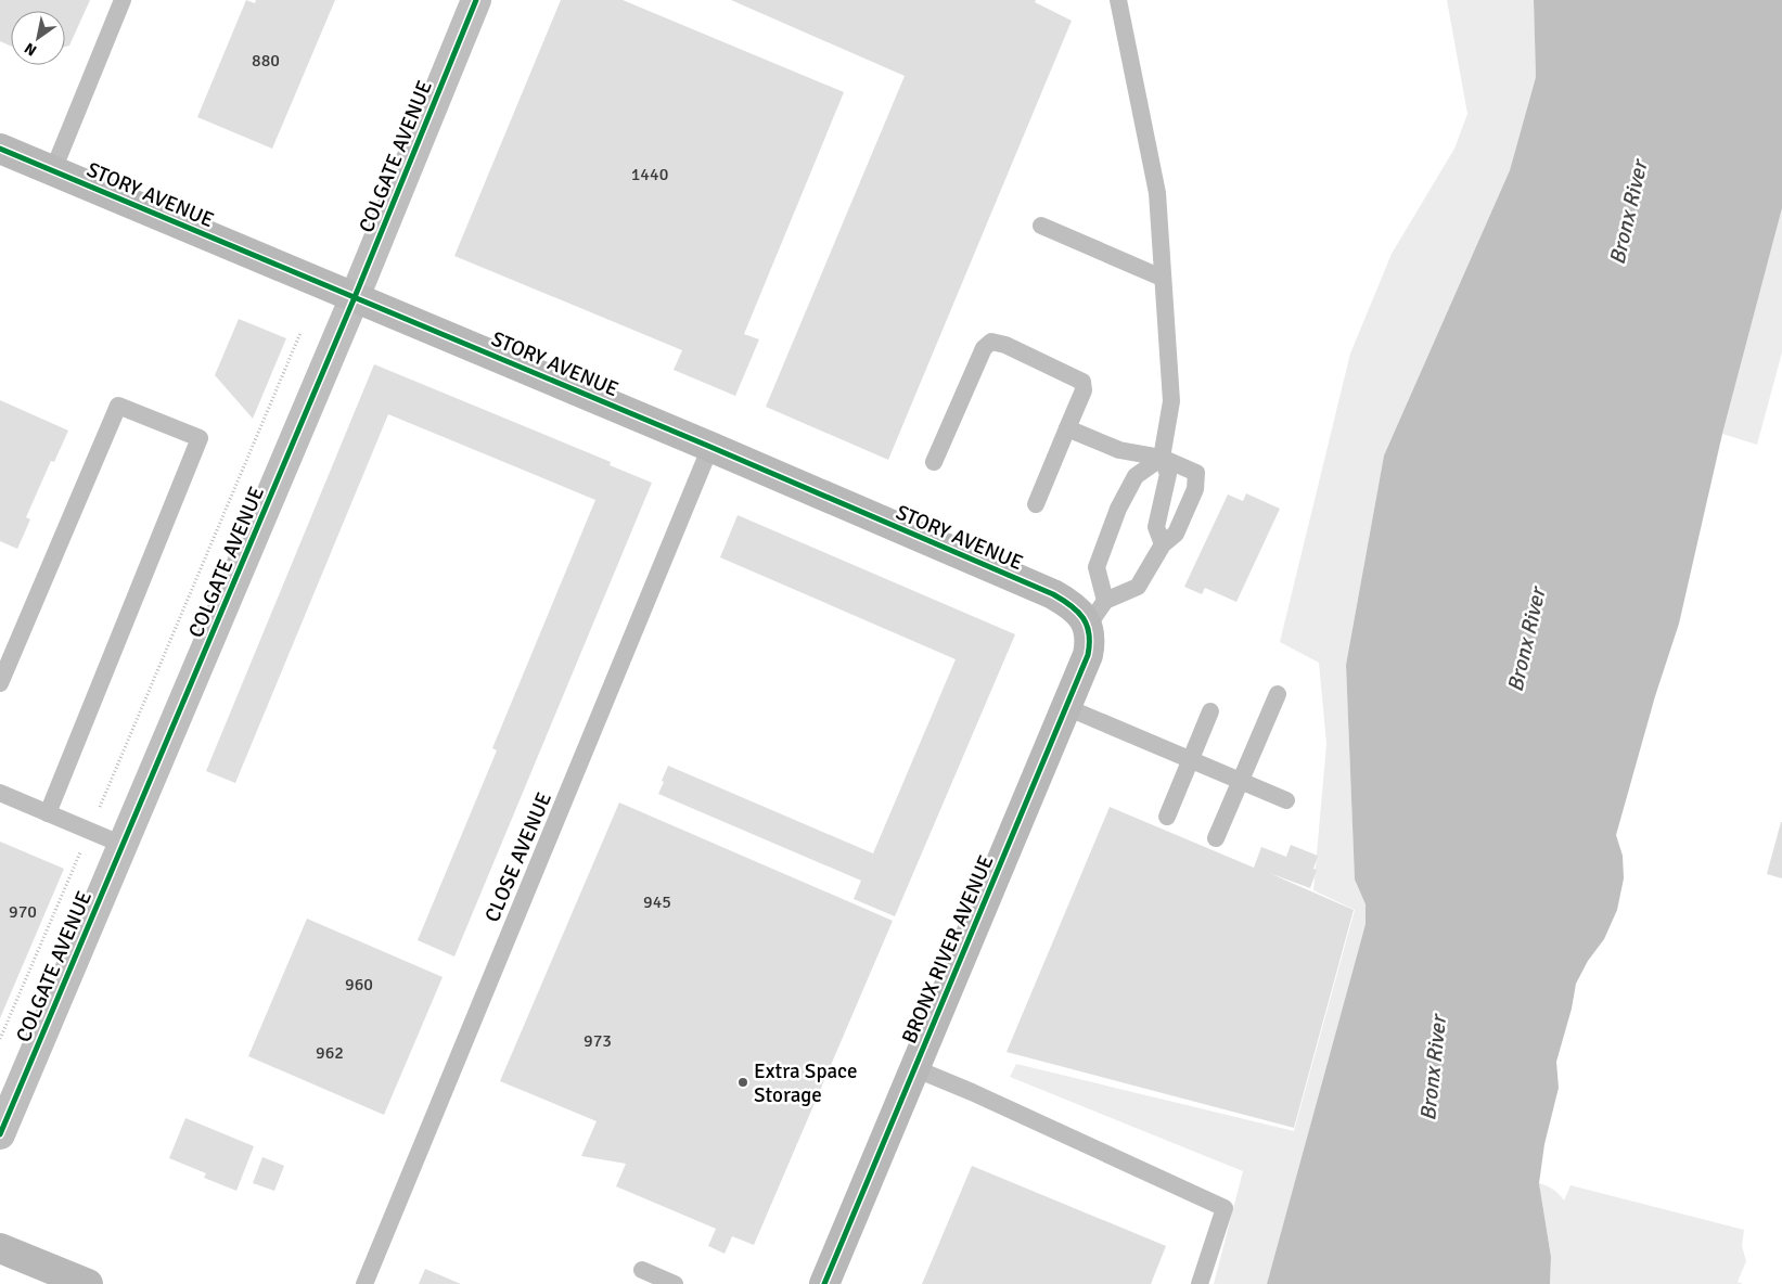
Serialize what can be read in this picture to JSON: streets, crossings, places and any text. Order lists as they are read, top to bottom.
{
  "streets": {
    "street": ["COLGATE AVENUE", "STORY AVENUE", "BRONX RIVER AVENUE"],
    "lane": ["CLOSE AVENUE"]
  },
  "crossings": [
    ["COLGATE AVENUE", "STORY AVENUE"],
    ["STORY AVENUE", "CLOSE AVENUE"],
    ["STORY AVENUE", "BRONX RIVER AVENUE"]
  ],
  "water": ["Bronx River"],
  "places": ["Extra Space Storage"],
  "house_numbers": [
    "880",
    "1440",
    "945",
    "970",
    "960",
    "973",
    "962"
  ],
  "north": "bottom left"
}
